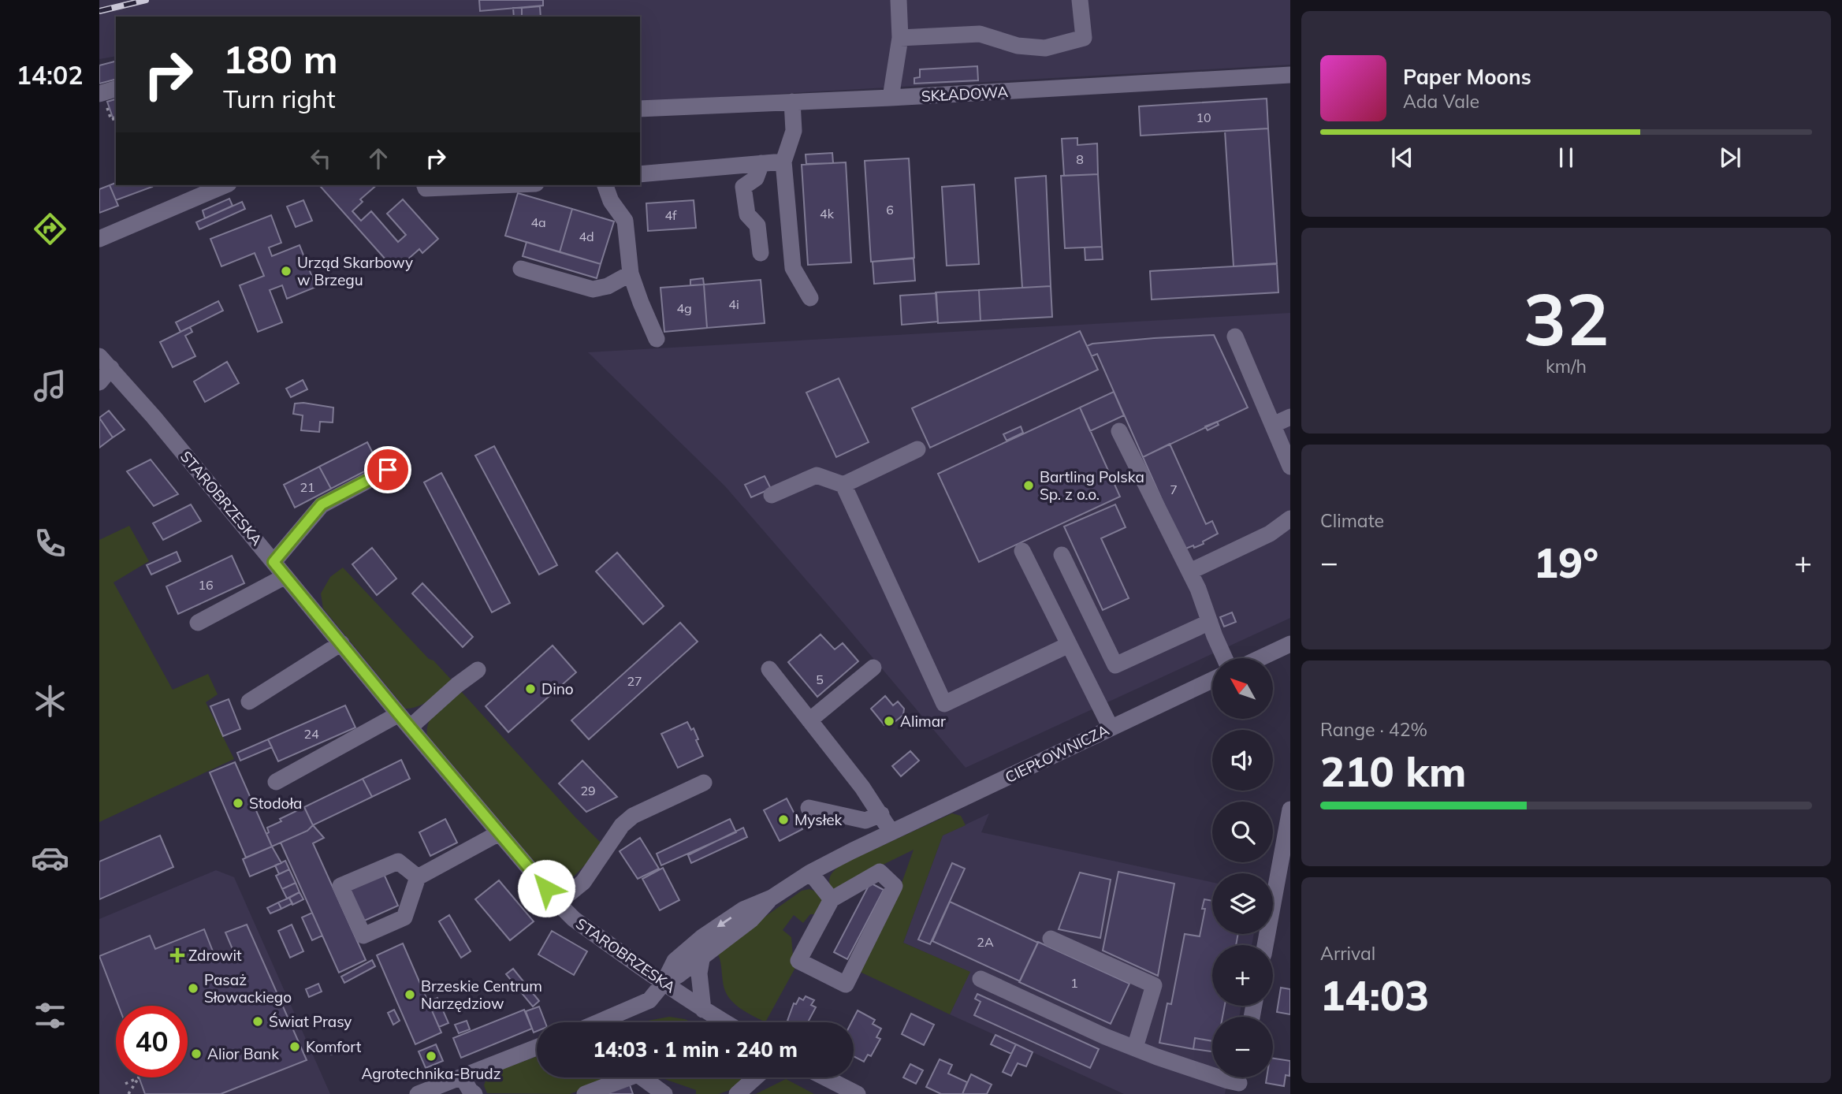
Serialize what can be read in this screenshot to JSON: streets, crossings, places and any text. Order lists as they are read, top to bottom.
{
  "streets": {
    "street": ["SKŁADOWA", "STAROBRZESKA", "CIEPŁOWNICZA"]
  },
  "crossings": [
    ["STAROBRZESKA", "CIEPŁOWNICZA"]
  ],
  "places": {
    "other": [
      "Urząd Skarbowy w Brzegu",
      "Bartling Polska Sp. z o.o.",
      "Dino",
      "Alimar",
      "Stodoła",
      "Mysłek",
      "Pasaż Słowackiego",
      "Brzeskie Centrum Narzędziow",
      "Świat Prasy",
      "Komfort",
      "Alior Bank",
      "Agrotechnika-Brudz"
    ],
    "health": ["Zdrowit"]
  },
  "house_numbers": [
    "10",
    "8",
    "6",
    "4k",
    "4f",
    "4a",
    "4d",
    "4i",
    "4g",
    "21",
    "7",
    "16",
    "5",
    "27",
    "24",
    "29",
    "2A",
    "1"
  ],
  "north": "top left",
  "page": {
    "tabs": "14:02",
    "turn": ["180 m", "Turn right"],
    "song": ["Paper Moons", "Ada Vale"],
    "tile": [
      ["32", "km/h"],
      "Climate",
      ["Range · 42%", "210 km"],
      ["Arrival", "14:03"]
    ],
    "heat": ["−", "19°", "+"],
    "map_buttons": ["+", "−"],
    "limit": "40",
    "trip": "14:03 · 1 min · 240 m"
  }
}
